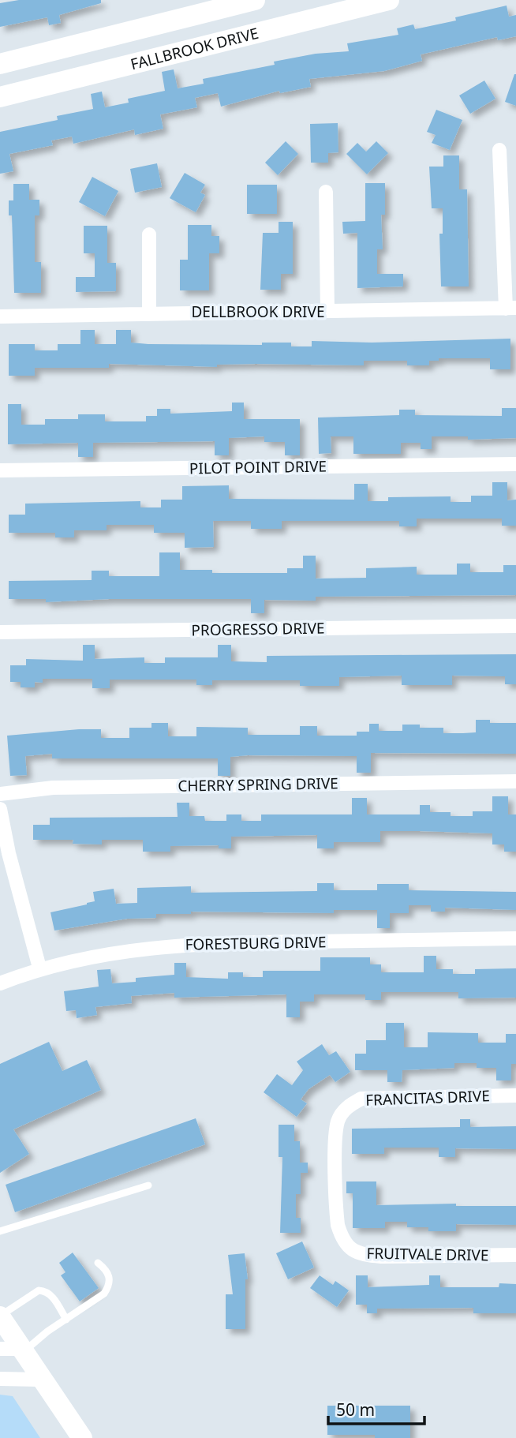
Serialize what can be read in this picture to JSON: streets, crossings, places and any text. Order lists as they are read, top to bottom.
{
  "streets": {
    "main road": ["FALLBROOK DRIVE"],
    "street": [
      "DELLBROOK DRIVE",
      "PILOT POINT DRIVE",
      "PROGRESSO DRIVE",
      "CHERRY SPRING DRIVE",
      "FORESTBURG DRIVE",
      "FRANCITAS DRIVE",
      "FRUITVALE DRIVE"
    ]
  },
  "crossings": [
    ["FRANCITAS DRIVE", "FRUITVALE DRIVE"]
  ],
  "scale_bar": "50 m"
}
